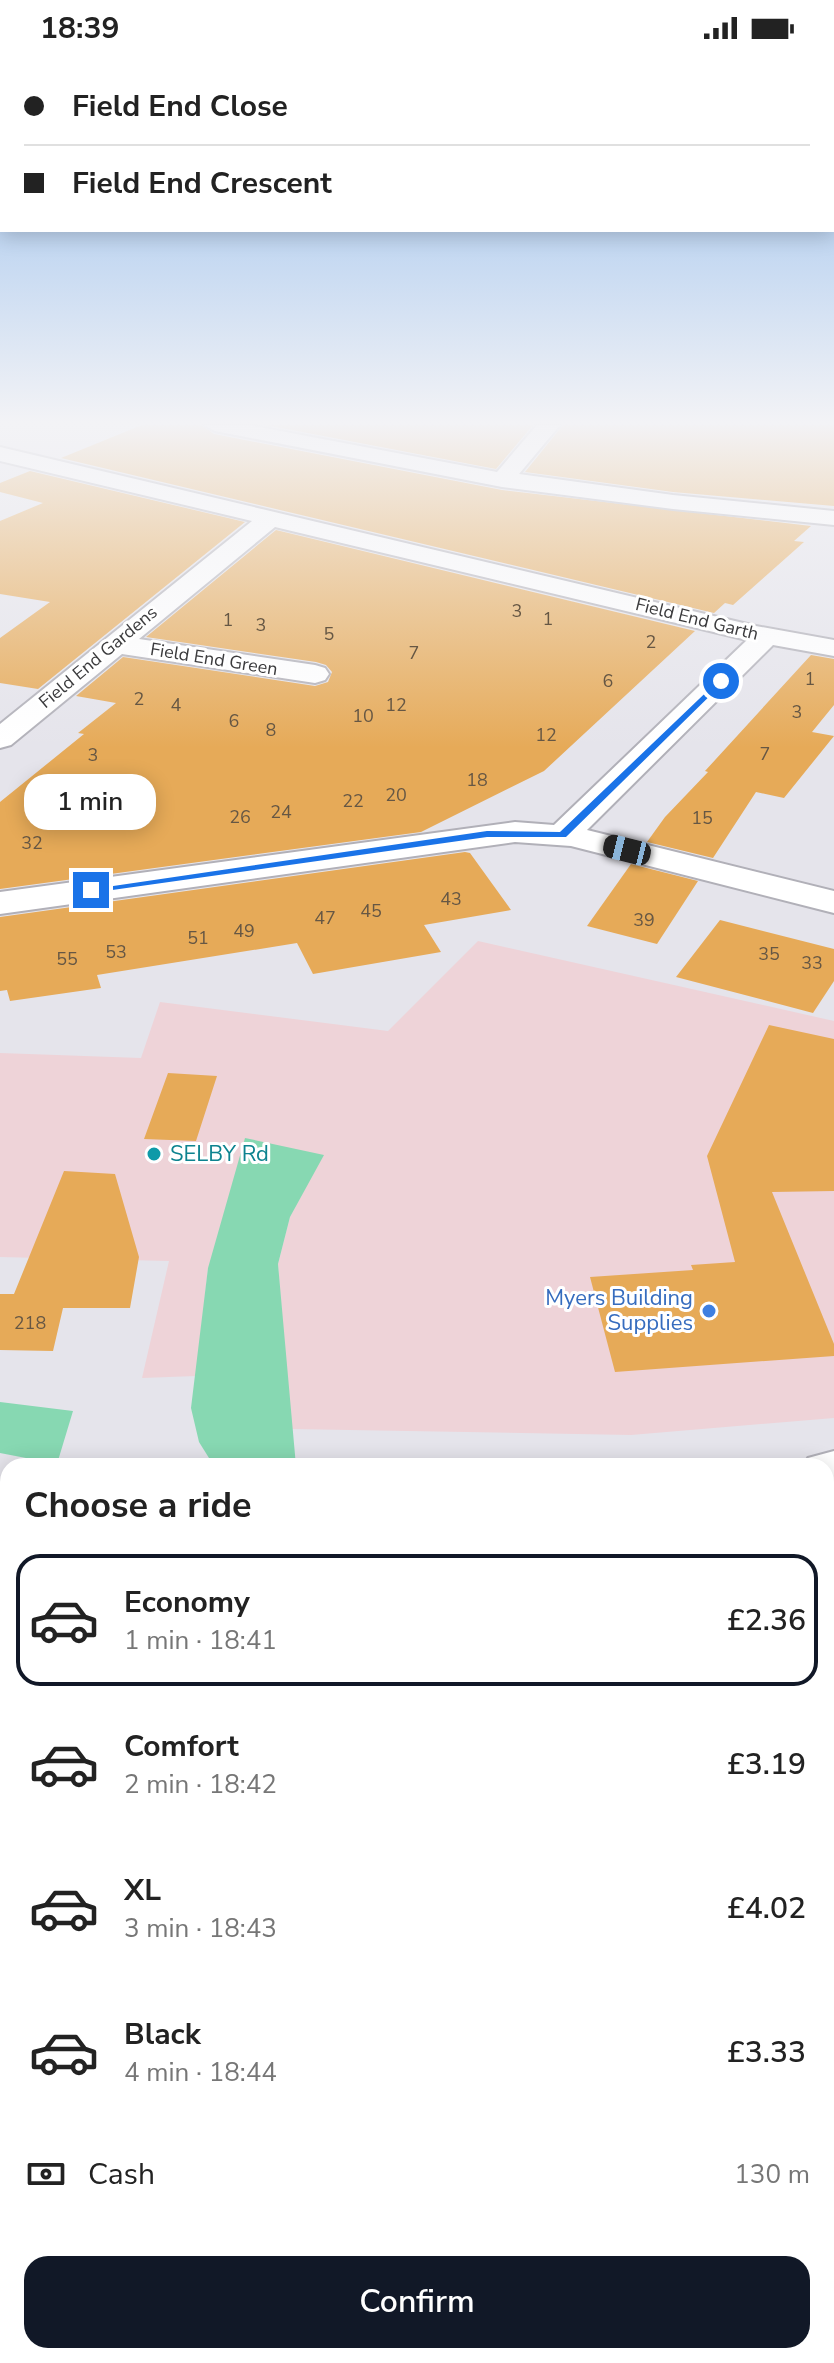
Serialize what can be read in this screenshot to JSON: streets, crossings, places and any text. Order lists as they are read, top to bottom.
{
  "streets": {
    "street": ["Field End Garth", "Field End Gardens", "Field End Green"]
  },
  "crossings": [
    ["Field End Gardens", "Field End Green"]
  ],
  "places": ["SELBY Rd", "Myers Building Supplies"],
  "house_numbers": [
    "3",
    "1",
    "1",
    "3",
    "5",
    "2",
    "7",
    "1",
    "6",
    "2",
    "4",
    "12",
    "3",
    "10",
    "6",
    "8",
    "12",
    "7",
    "3",
    "18",
    "20",
    "22",
    "24",
    "26",
    "15",
    "32",
    "43",
    "45",
    "47",
    "39",
    "49",
    "51",
    "53",
    "35",
    "55",
    "33",
    "218"
  ],
  "page": {
    "status": "18:39",
    "banner": ["Field End Close", "Field End Crescent"],
    "bubble": "1 min",
    "heading": "Choose a ride",
    "list": [
      {
        "name": "Economy",
        "note": "1 min · 18:41",
        "value": "£2.36"
      },
      {
        "name": "Comfort",
        "note": "2 min · 18:42",
        "value": "£3.19"
      },
      {
        "name": "XL",
        "note": "3 min · 18:43",
        "value": "£4.02"
      },
      {
        "name": "Black",
        "note": "4 min · 18:44",
        "value": "£3.33"
      }
    ],
    "pay": ["Cash", "130 m"],
    "buttons": "Confirm"
  }
}
